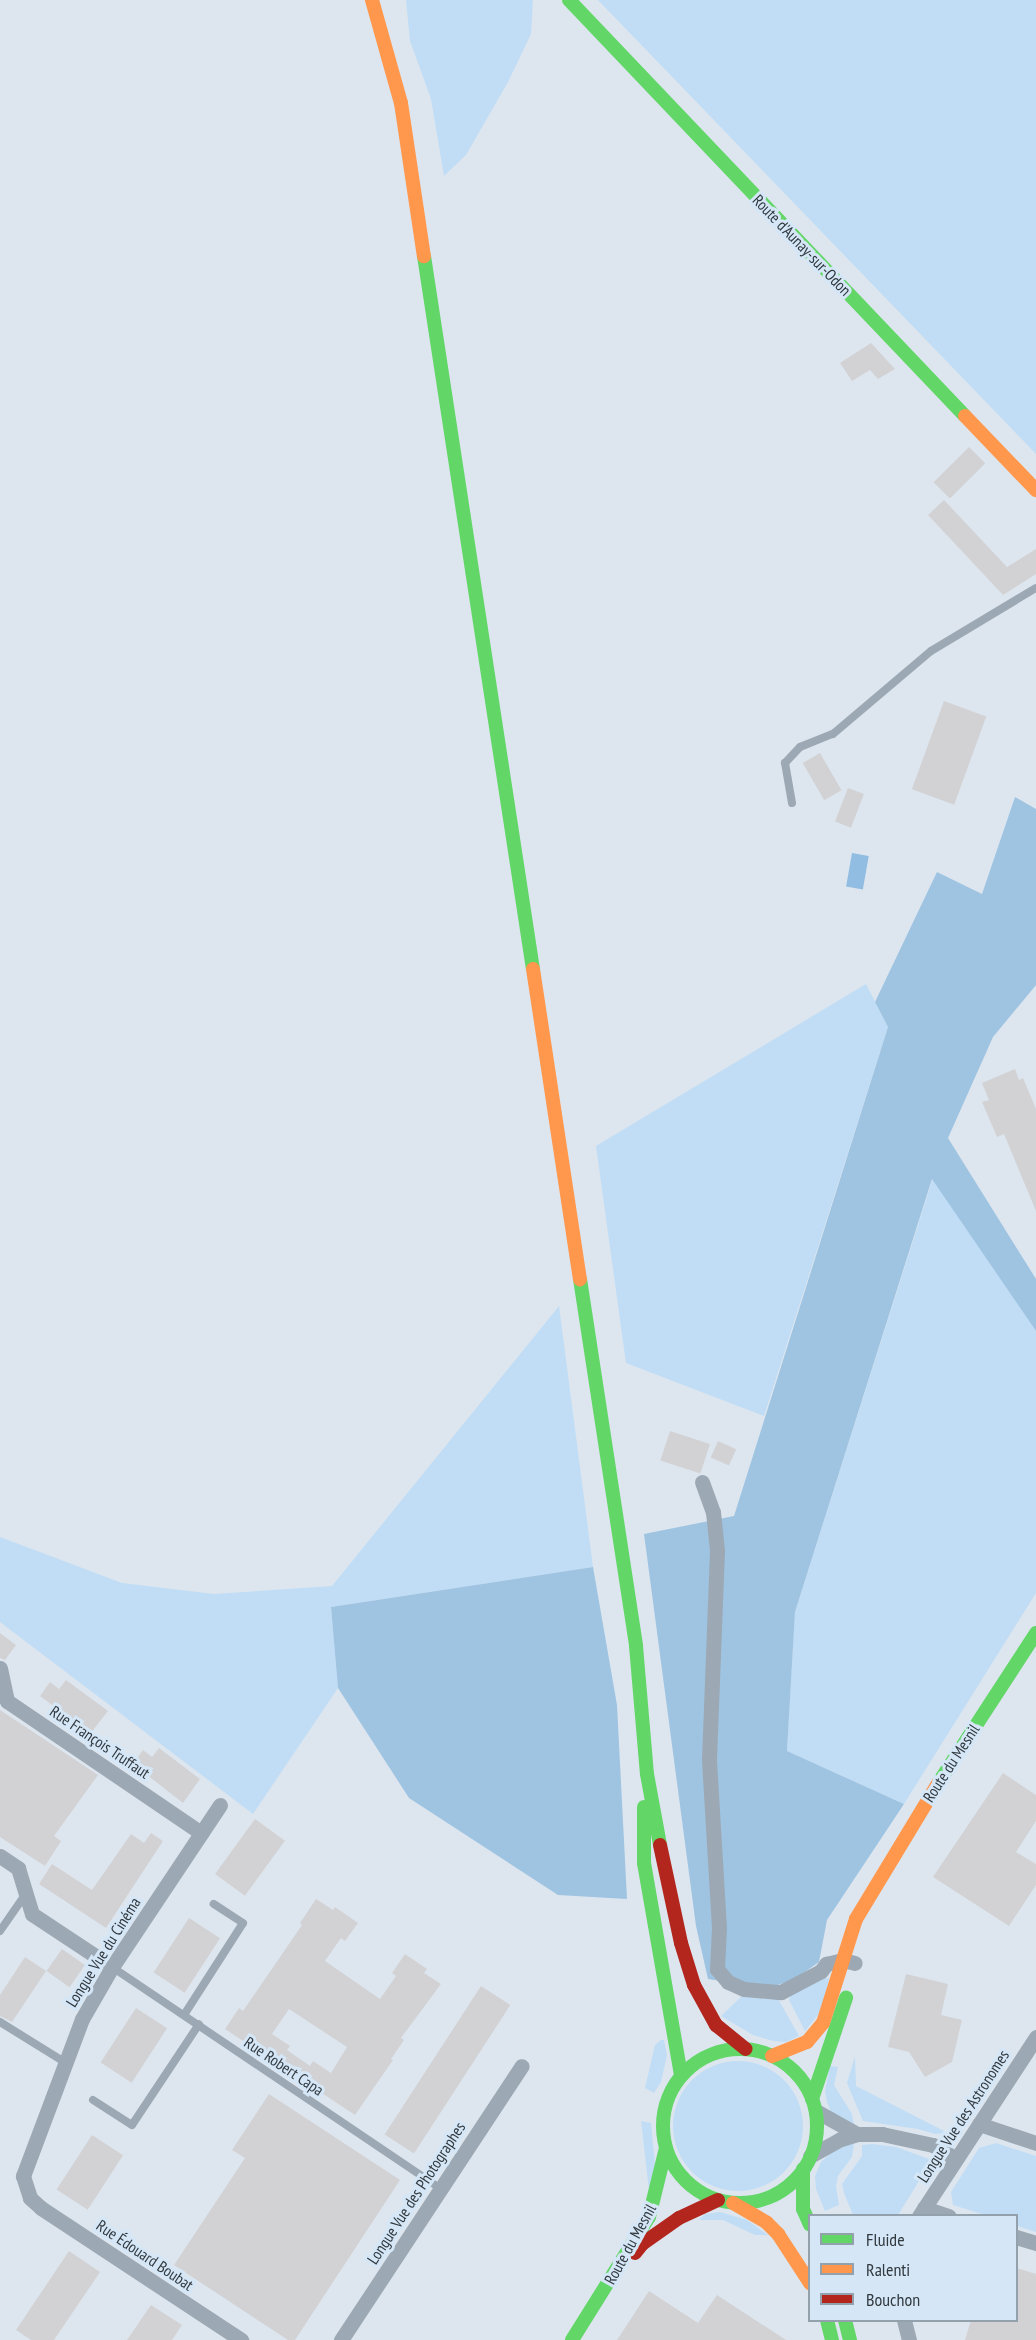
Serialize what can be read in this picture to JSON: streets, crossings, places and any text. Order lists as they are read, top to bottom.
{
  "streets": {
    "main road": ["Route d'Aunay-sur-Odon", "Route du Mesnil"],
    "street": [
      "Rue François Truffaut",
      "Longue Vue du Cinéma",
      "Longue Vue des Astronomes",
      "Longue Vue des Photographes",
      "Rue Édouard Boubat"
    ],
    "lane": ["Rue Robert Capa"]
  },
  "crossings": [
    ["Rue François Truffaut", "Longue Vue du Cinéma"],
    ["Longue Vue du Cinéma", "Rue Robert Capa"],
    ["Longue Vue du Cinéma", "Rue Édouard Boubat"],
    ["Rue Robert Capa", "Longue Vue des Photographes"]
  ],
  "legend": ["Fluide", "Ralenti", "Bouchon"]
}
